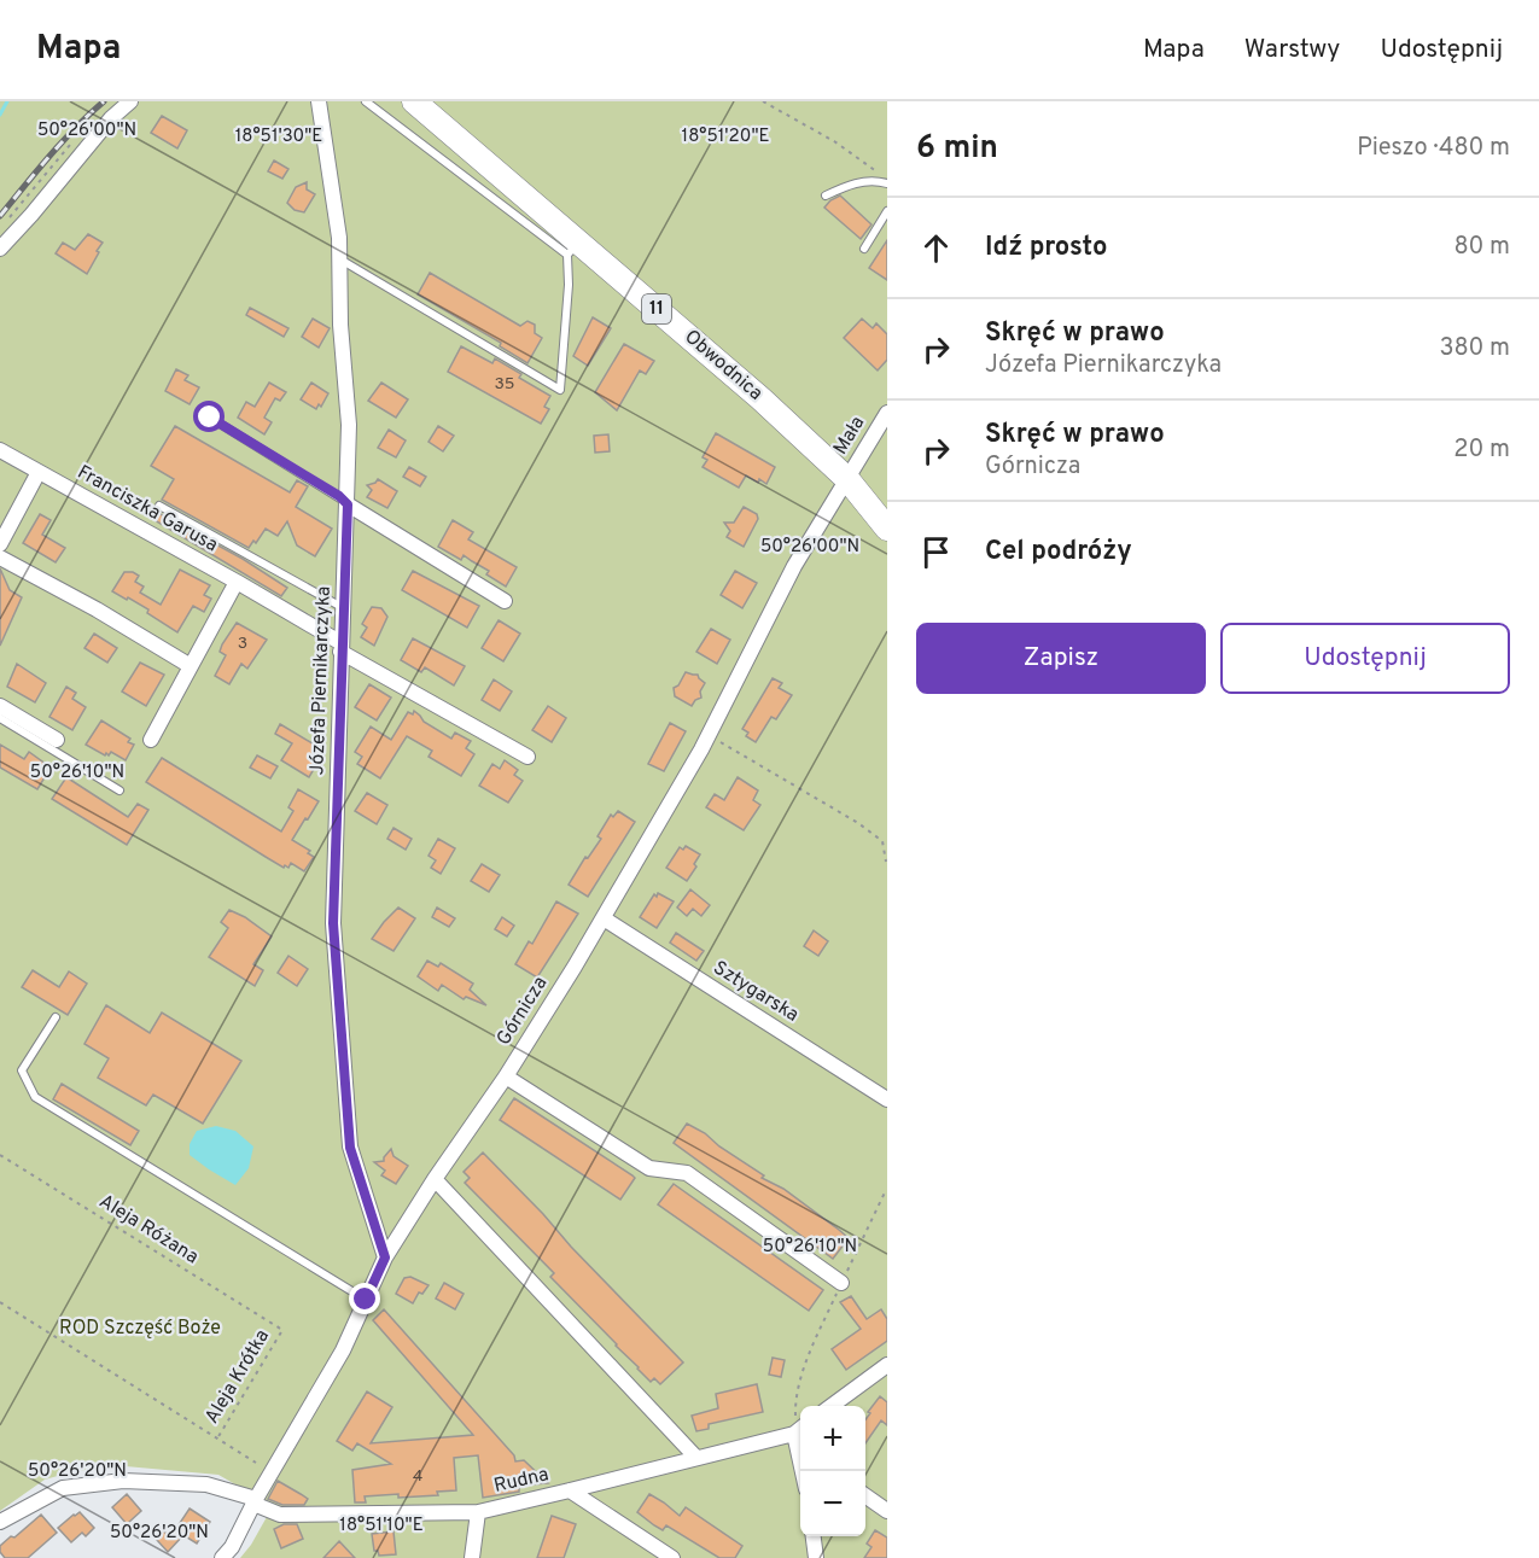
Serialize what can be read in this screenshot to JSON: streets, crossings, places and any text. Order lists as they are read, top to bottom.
{
  "streets": {
    "highway": ["11", "Obwodnica"],
    "street": [
      "Mała",
      "Franciszka Garusa",
      "Józefa Piernikarczyka",
      "Sztygarska",
      "Górnicza",
      "Rudna"
    ],
    "path": ["Aleja Różana", "Aleja Krótka"]
  },
  "crossings": [
    ["Obwodnica", "Mała"],
    ["Obwodnica", "Górnicza"],
    ["Mała", "Górnicza"],
    ["Franciszka Garusa", "Józefa Piernikarczyka"],
    ["Józefa Piernikarczyka", "Górnicza"],
    ["Sztygarska", "Górnicza"],
    ["Górnicza", "Rudna"],
    ["Aleja Różana", "Aleja Krótka"]
  ],
  "parks": ["ROD Szczęść Boże"],
  "house_numbers": ["35", "3", "4"],
  "page": {
    "header": "Mapa",
    "nav": ["Mapa", "Warstwy", "Udostępnij"],
    "heading": ["6 min", "Pieszo · 480 m"],
    "list": [
      ["Idź prosto", "80 m"],
      ["Skręć w prawo", "Józefa Piernikarczyka", "380 m"],
      ["Skręć w prawo", "Górnicza", "20 m"],
      "Cel podróży"
    ],
    "buttons": ["Zapisz", "Udostępnij"],
    "map_buttons": ["+", "−"]
  },
  "coordinates": [
    "50°26'00\"N",
    "18°51'30\"E",
    "18°51'20\"E",
    "50°26'10\"N",
    "50°26'20\"N",
    "18°51'10\"E"
  ]
}
